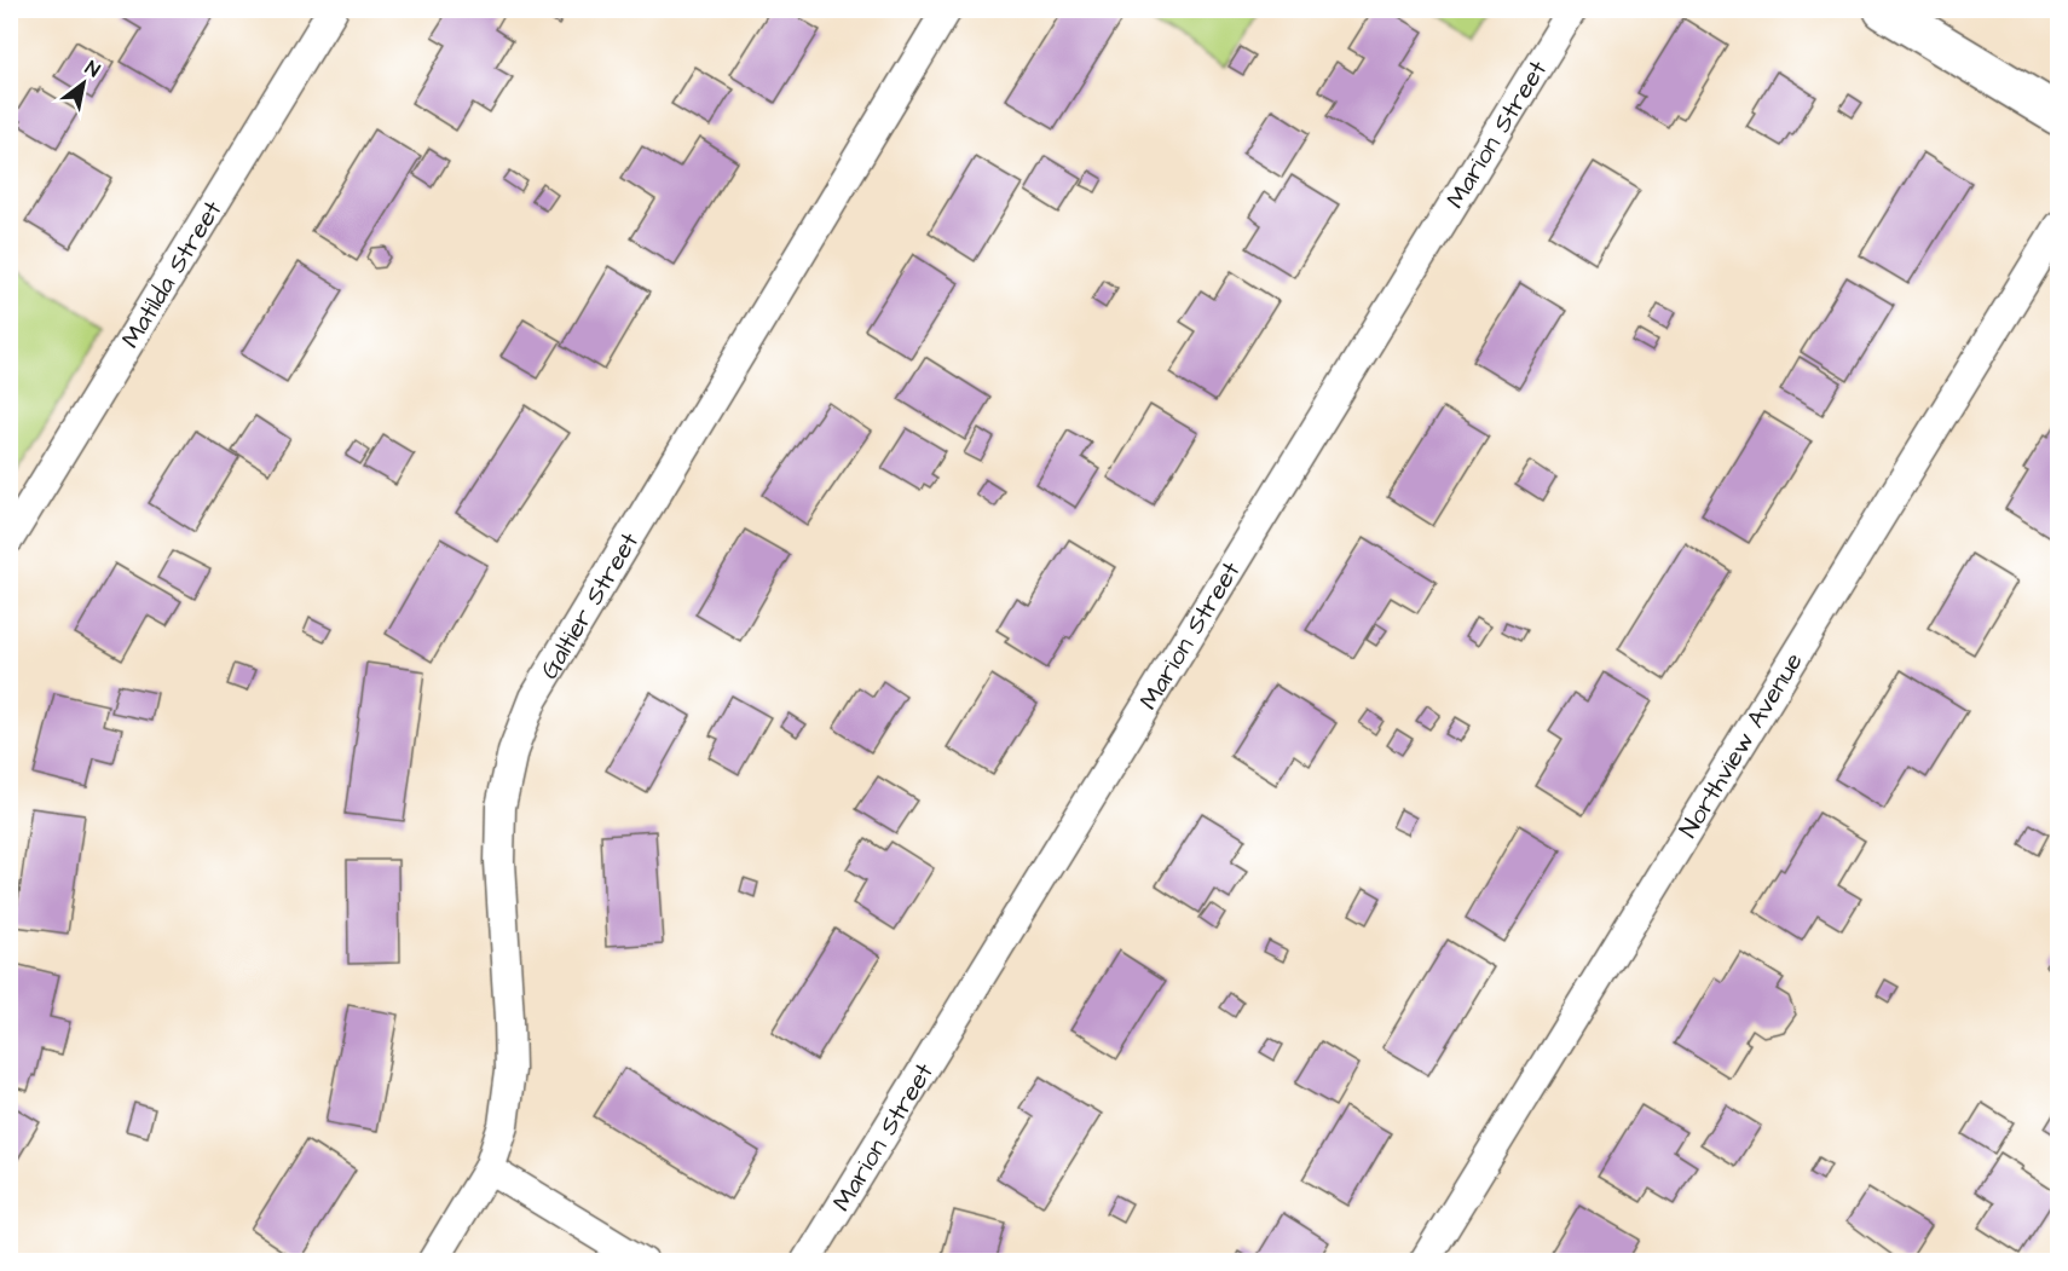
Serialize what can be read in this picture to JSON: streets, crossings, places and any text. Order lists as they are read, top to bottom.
{
  "streets": {
    "street": [
      "Marion Street",
      "Matilda Street",
      "Galtier Street",
      "Northview Avenue"
    ]
  },
  "north": "top right"
}
